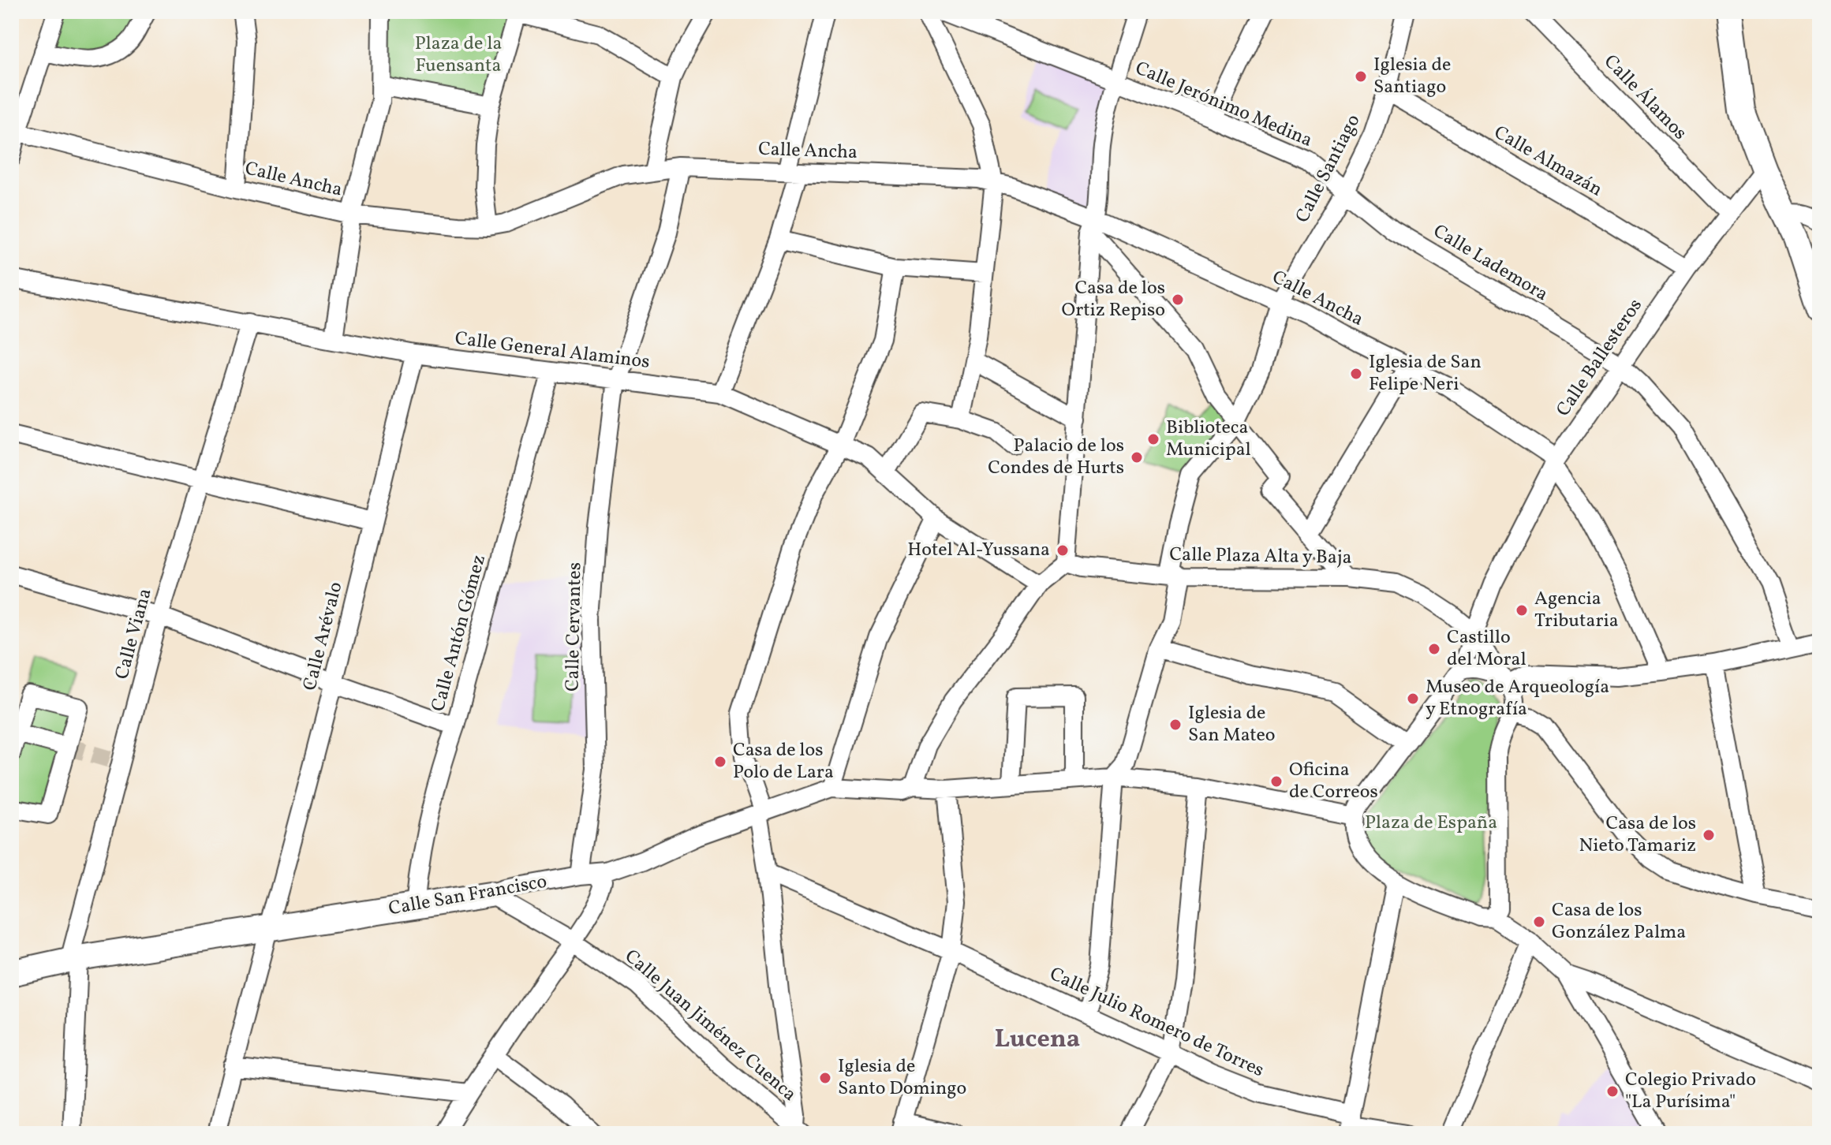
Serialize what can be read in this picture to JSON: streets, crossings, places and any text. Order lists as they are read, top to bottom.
{
  "streets": {
    "street": [
      "Calle Álamos",
      "Calle Jerónimo Medina",
      "Calle Ancha",
      "Calle Almazán",
      "Calle Santiago",
      "Calle Lademora",
      "Calle General Alaminos",
      "Calle Ballesteros",
      "Calle Plaza Alta y Baja",
      "Calle Cervantes",
      "Calle Antón Gómez",
      "Calle Viana",
      "Calle Arévalo",
      "Calle San Francisco",
      "Calle Julio Romero de Torres",
      "Calle Juan Jiménez Cuenca"
    ]
  },
  "crossings": [
    ["Calle Álamos", "Calle Ballesteros"],
    ["Calle Jerónimo Medina", "Calle Santiago"],
    ["Calle Jerónimo Medina", "Calle Lademora"],
    ["Calle Ancha", "Calle Santiago"],
    ["Calle Ancha", "Calle Ballesteros"],
    ["Calle Ancha", "Calle Cervantes"],
    ["Calle Almazán", "Calle Santiago"],
    ["Calle Almazán", "Calle Ballesteros"],
    ["Calle Santiago", "Calle Lademora"],
    ["Calle Santiago", "Calle Plaza Alta y Baja"],
    ["Calle Lademora", "Calle Ballesteros"],
    ["Calle General Alaminos", "Calle Cervantes"],
    ["Calle General Alaminos", "Calle Antón Gómez"],
    ["Calle General Alaminos", "Calle Viana"],
    ["Calle General Alaminos", "Calle Arévalo"],
    ["Calle Ballesteros", "Calle Plaza Alta y Baja"],
    ["Calle Cervantes", "Calle San Francisco"],
    ["Calle Cervantes", "Calle Juan Jiménez Cuenca"],
    ["Calle Antón Gómez", "Calle San Francisco"],
    ["Calle Viana", "Calle San Francisco"],
    ["Calle Arévalo", "Calle San Francisco"],
    ["Calle San Francisco", "Calle Juan Jiménez Cuenca"]
  ],
  "districts": ["Lucena"],
  "parks": ["Plaza de la Fuensanta", "Plaza de España"],
  "places": [
    "Iglesia de Santiago",
    "Casa de los Ortiz Repiso",
    "Iglesia de San Felipe Neri",
    "Biblioteca Municipal",
    "Palacio de los Condes de Hurts",
    "Hotel Al-Yussana",
    "Agencia Tributaria",
    "Castillo del Moral",
    "Museo de Arqueología y Etnografía",
    "Iglesia de San Mateo",
    "Casa de los Polo de Lara",
    "Oficina de Correos",
    "Casa de los Nieto Tamariz",
    "Casa de los González Palma",
    "Iglesia de Santo Domingo",
    "Colegio Privado \"La Purísima\""
  ]
}
